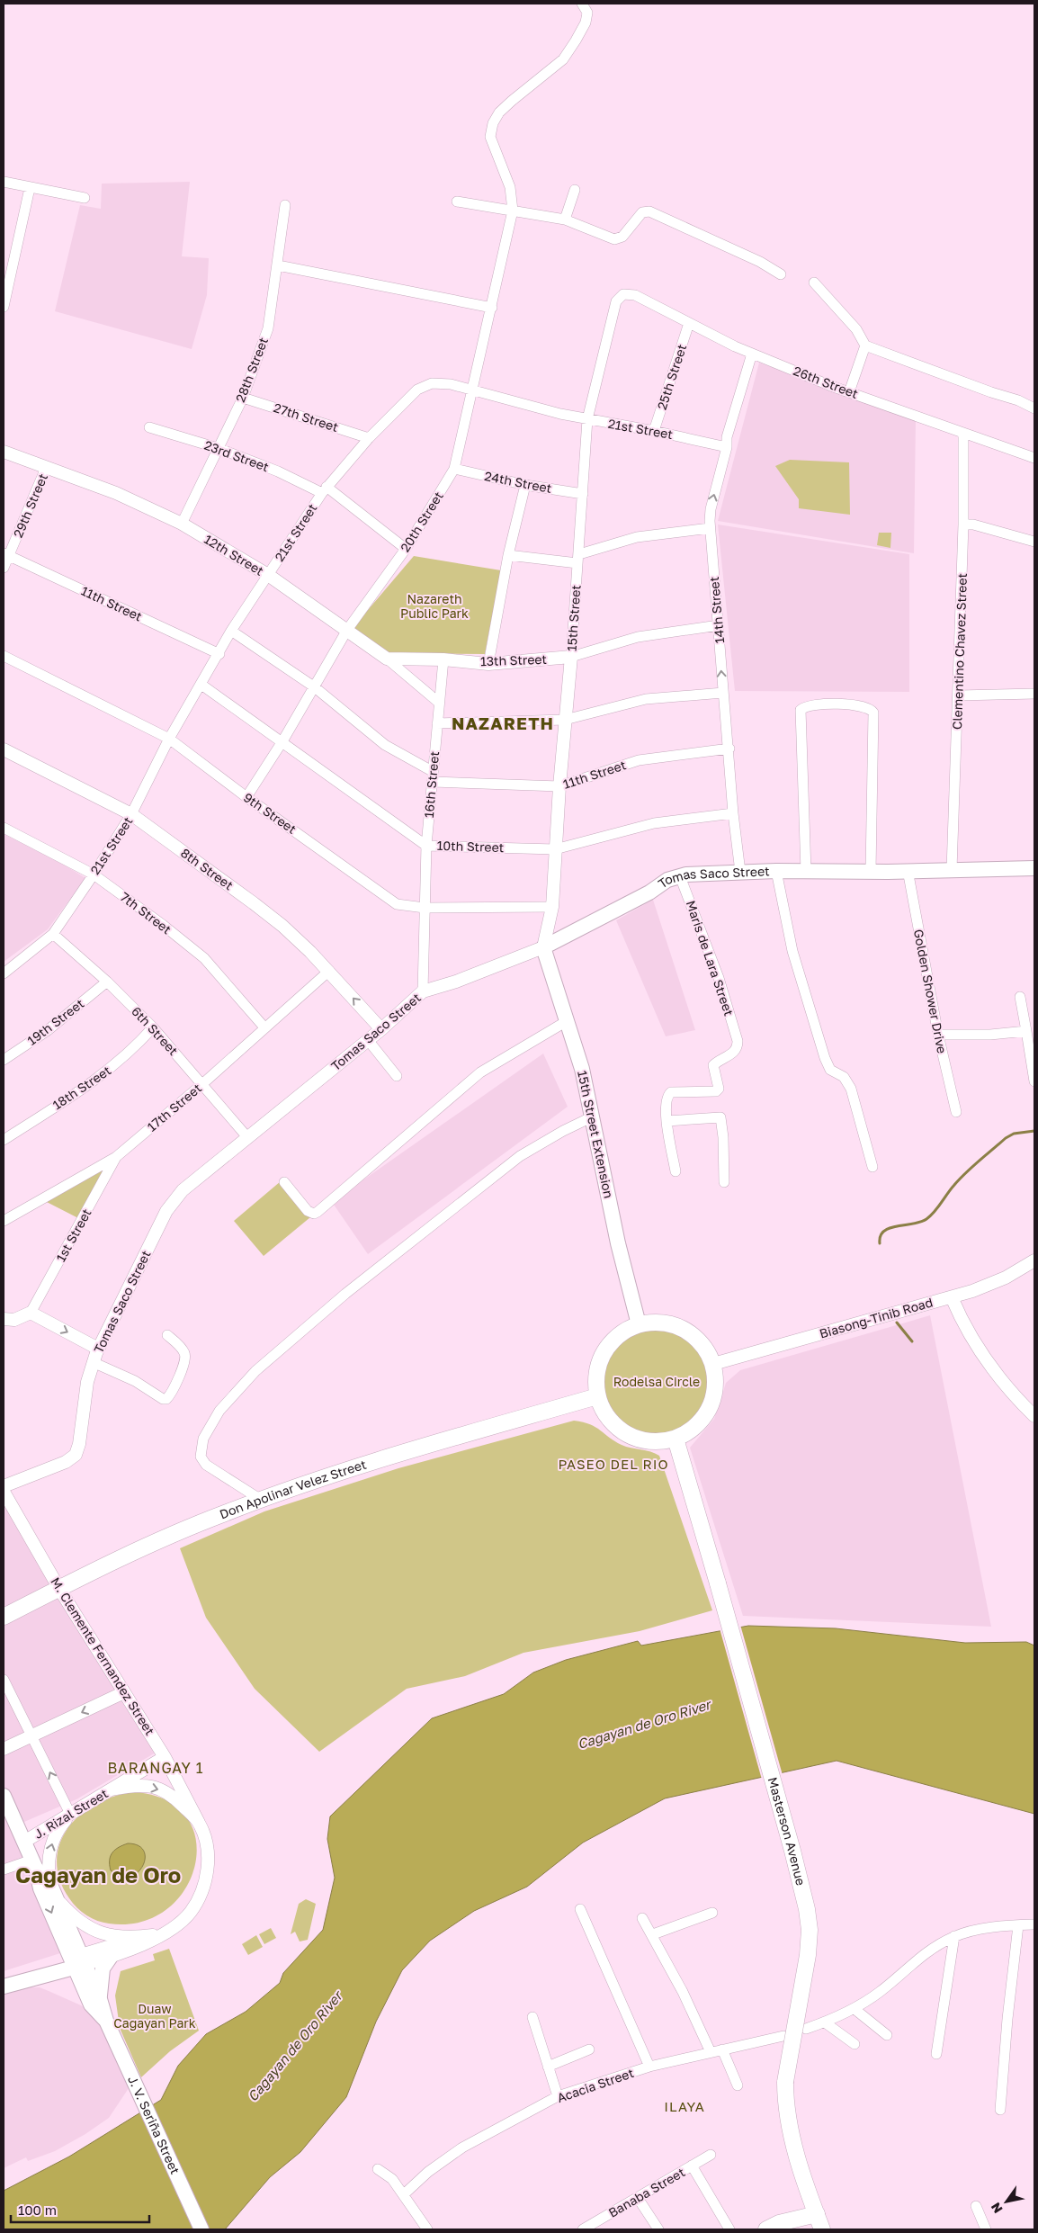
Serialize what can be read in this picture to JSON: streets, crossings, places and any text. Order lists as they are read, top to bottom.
{
  "streets": {
    "main road": [
      "Tomas Saco Street",
      "15th Street Extension",
      "Don Apolinar Velez Street",
      "Masterson Avenue",
      "J. V. Seriña Street"
    ],
    "street": [
      "28th Street",
      "25th Street",
      "26th Street",
      "27th Street",
      "21st Street",
      "23rd Street",
      "24th Street",
      "29th Street",
      "20th Street",
      "12th Street",
      "11th Street",
      "14th Street",
      "15th Street",
      "Clementino Chavez Street",
      "13th Street",
      "16th Street",
      "9th Street",
      "10th Street",
      "8th Street",
      "7th Street",
      "Maris de Lara Street",
      "Golden Shower Drive",
      "19th Street",
      "6th Street",
      "18th Street",
      "17th Street",
      "1st Street",
      "Biasong-Tinib Road",
      "M. Clemente Fernandez Street",
      "J. Rizal Street",
      "Acacia Street",
      "Banaba Street"
    ]
  },
  "crossings": [
    ["28th Street", "27th Street"],
    ["28th Street", "23rd Street"],
    ["28th Street", "12th Street"],
    ["25th Street", "26th Street"],
    ["25th Street", "21st Street"],
    ["26th Street", "14th Street"],
    ["26th Street", "15th Street"],
    ["26th Street", "Clementino Chavez Street"],
    ["27th Street", "21st Street"],
    ["21st Street", "23rd Street"],
    ["21st Street", "20th Street"],
    ["21st Street", "12th Street"],
    ["21st Street", "11th Street"],
    ["21st Street", "14th Street"],
    ["21st Street", "15th Street"],
    ["21st Street", "9th Street"],
    ["21st Street", "10th Street"],
    ["21st Street", "8th Street"],
    ["21st Street", "7th Street"],
    ["21st Street", "6th Street"],
    ["23rd Street", "20th Street"],
    ["24th Street", "20th Street"],
    ["24th Street", "15th Street"],
    ["29th Street", "12th Street"],
    ["29th Street", "11th Street"],
    ["20th Street", "12th Street"],
    ["20th Street", "11th Street"],
    ["20th Street", "9th Street"],
    ["20th Street", "10th Street"],
    ["12th Street", "13th Street"],
    ["12th Street", "16th Street"],
    ["11th Street", "14th Street"],
    ["11th Street", "15th Street"],
    ["11th Street", "16th Street"],
    ["14th Street", "13th Street"],
    ["14th Street", "10th Street"],
    ["14th Street", "Tomas Saco Street"],
    ["15th Street", "13th Street"],
    ["15th Street", "9th Street"],
    ["15th Street", "10th Street"],
    ["15th Street", "Tomas Saco Street"],
    ["15th Street", "15th Street Extension"],
    ["Clementino Chavez Street", "Tomas Saco Street"],
    ["13th Street", "16th Street"],
    ["16th Street", "9th Street"],
    ["16th Street", "10th Street"],
    ["16th Street", "Tomas Saco Street"],
    ["8th Street", "Tomas Saco Street"],
    ["8th Street", "17th Street"],
    ["Tomas Saco Street", "Maris de Lara Street"],
    ["Tomas Saco Street", "Golden Shower Drive"],
    ["Tomas Saco Street", "6th Street"],
    ["Tomas Saco Street", "15th Street Extension"],
    ["7th Street", "17th Street"],
    ["19th Street", "6th Street"],
    ["6th Street", "18th Street"],
    ["6th Street", "17th Street"],
    ["17th Street", "1st Street"],
    ["15th Street Extension", "Biasong-Tinib Road"],
    ["15th Street Extension", "Don Apolinar Velez Street"],
    ["15th Street Extension", "Masterson Avenue"],
    ["Biasong-Tinib Road", "Don Apolinar Velez Street"],
    ["Biasong-Tinib Road", "Masterson Avenue"],
    ["Don Apolinar Velez Street", "M. Clemente Fernandez Street"],
    ["Don Apolinar Velez Street", "Masterson Avenue"],
    ["M. Clemente Fernandez Street", "J. Rizal Street"]
  ],
  "districts": [
    "NAZARETH",
    "PASEO DEL RIO",
    "BARANGAY 1",
    "Cagayan de Oro",
    "ILAYA"
  ],
  "water": ["Cagayan de Oro River"],
  "parks": ["Nazareth Public Park", "Rodelsa Circle", "Duaw Cagayan Park"],
  "scale_bar": "100 m",
  "north": "bottom left"
}
